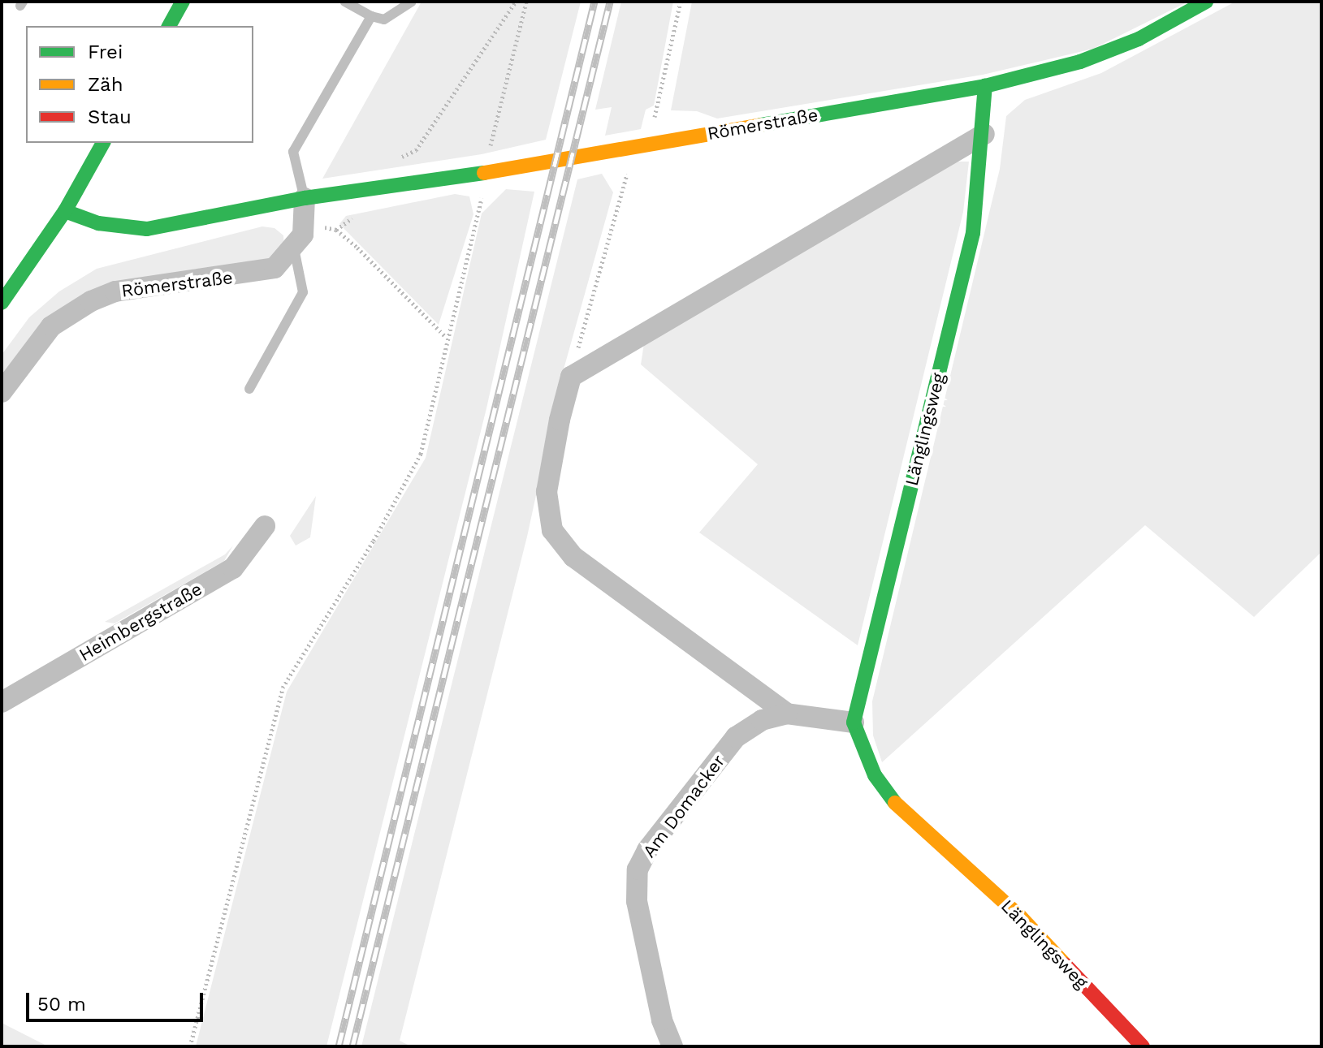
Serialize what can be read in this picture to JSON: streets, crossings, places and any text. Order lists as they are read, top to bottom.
{
  "streets": {
    "street": [
      "Römerstraße",
      "Länglingsweg",
      "Heimbergstraße",
      "Am Domacker"
    ]
  },
  "crossings": [
    ["Römerstraße", "Länglingsweg"]
  ],
  "legend": ["Frei", "Zäh", "Stau"],
  "scale_bar": "50 m"
}
